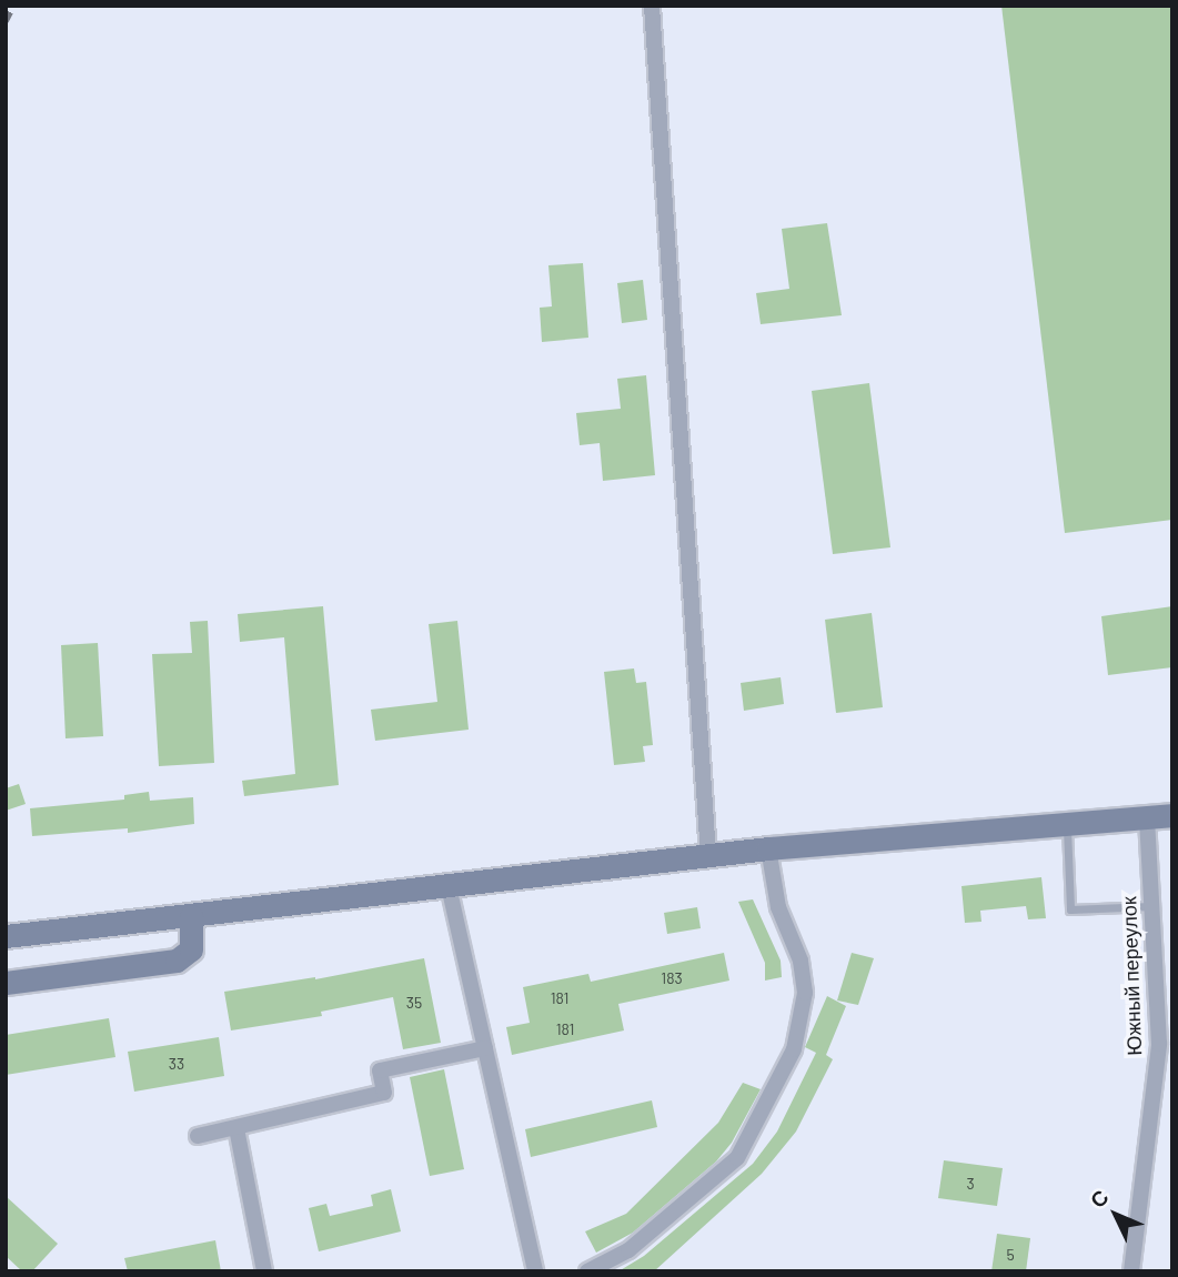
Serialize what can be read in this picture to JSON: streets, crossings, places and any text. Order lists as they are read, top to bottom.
{
  "streets": {
    "street": ["Южный переулок"]
  },
  "house_numbers": [
    "183",
    "181",
    "35",
    "181",
    "33",
    "3",
    "5"
  ],
  "north": "top left"
}
